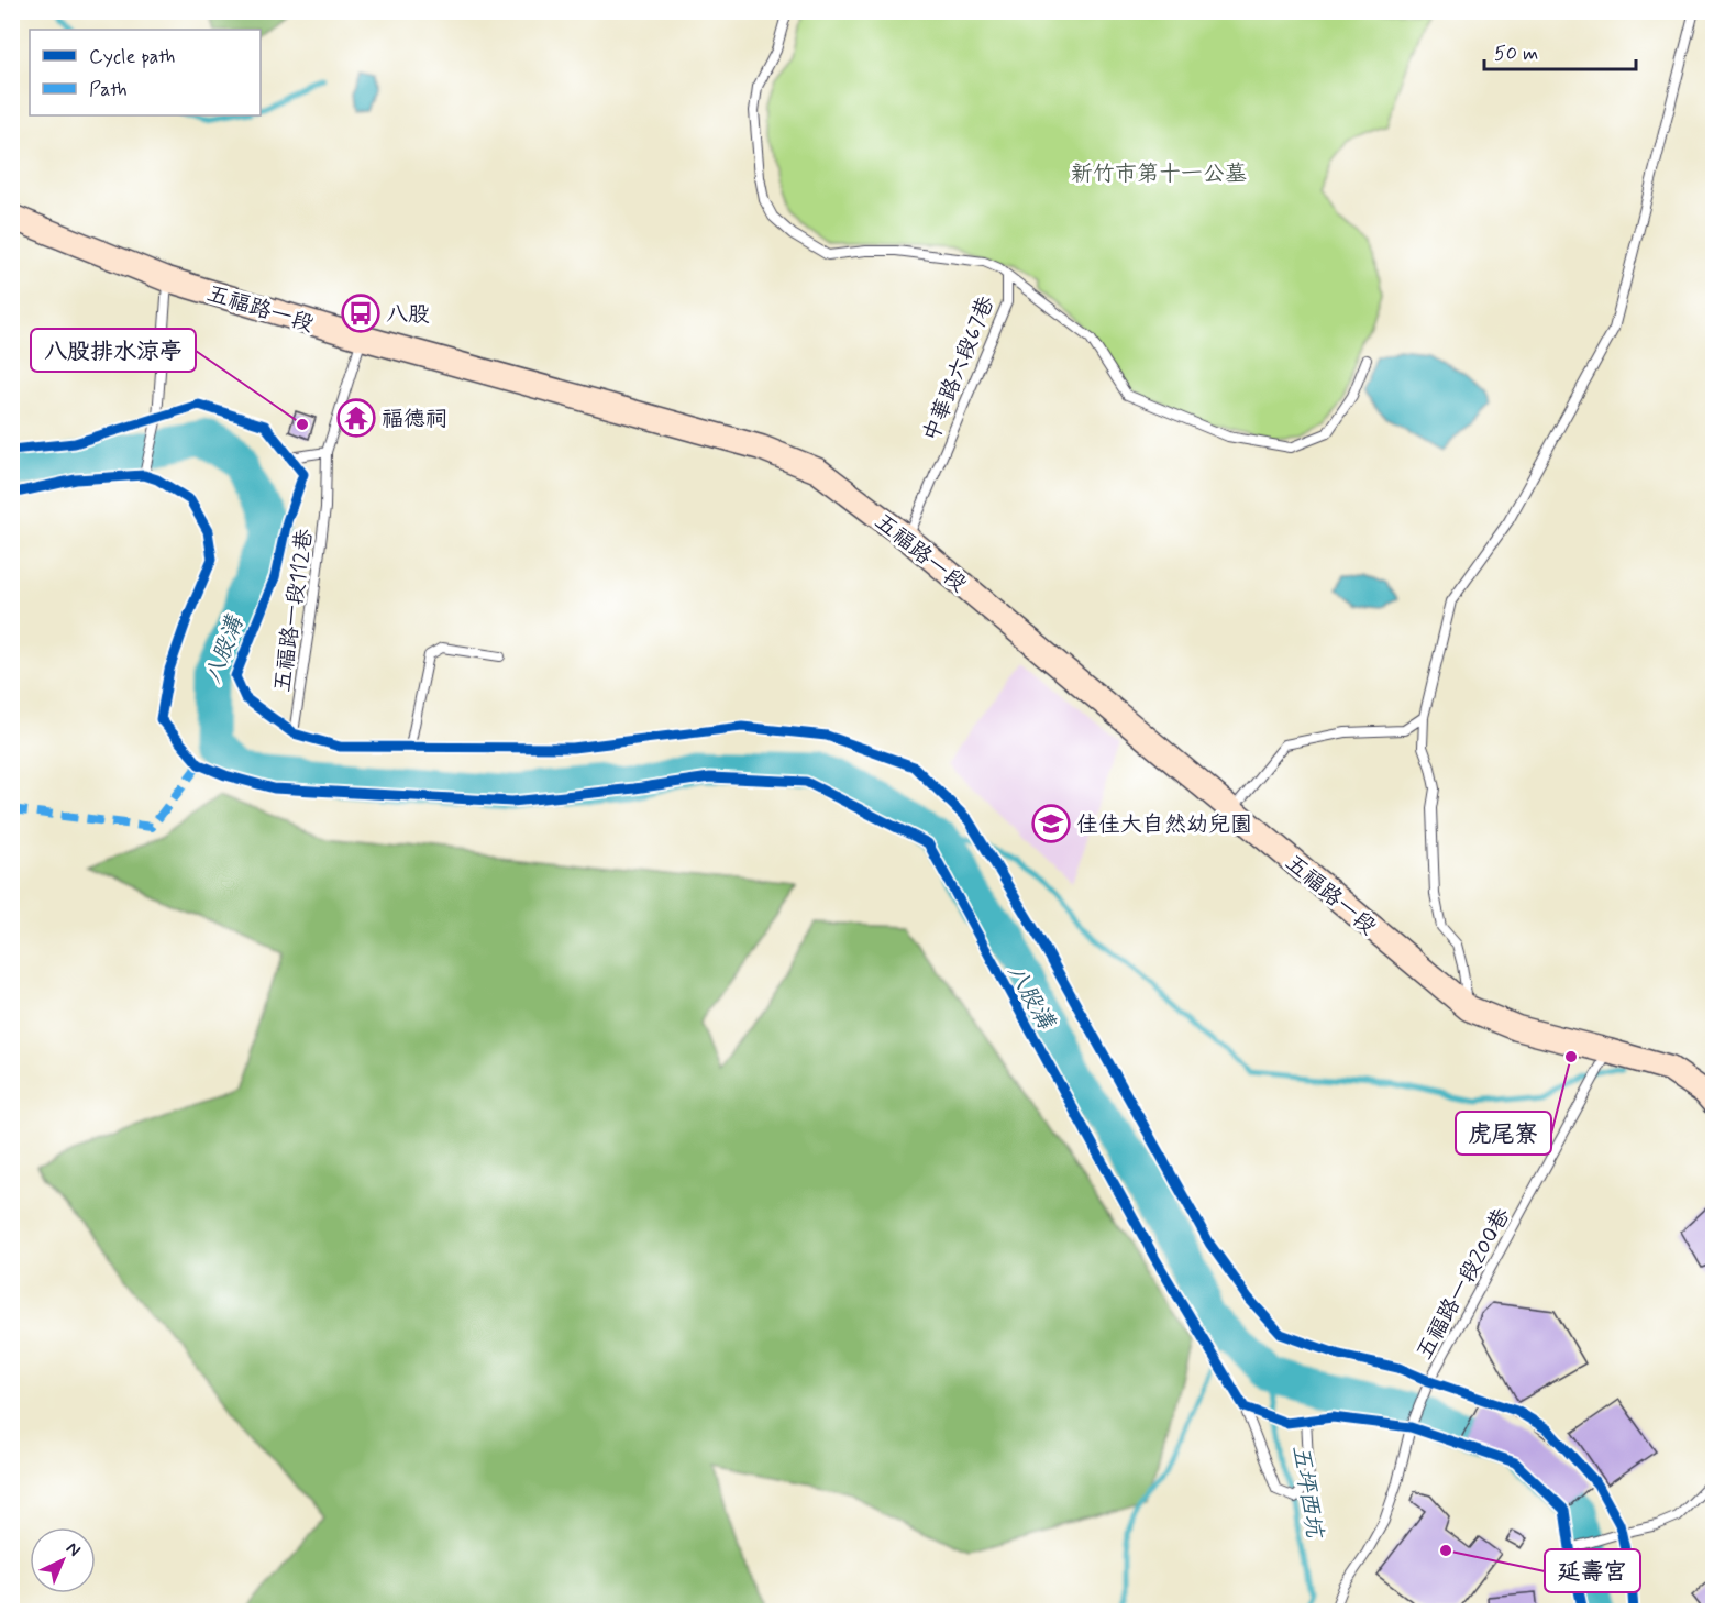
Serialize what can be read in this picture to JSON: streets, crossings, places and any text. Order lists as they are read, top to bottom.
{
  "streets": {
    "main road": ["五福路一段"],
    "lane": ["中華路六段67巷", "五福路一段112巷", "五福路一段200巷"]
  },
  "crossings": [
    ["五福路一段", "中華路六段67巷"],
    ["五福路一段", "五福路一段112巷"],
    ["五福路一段", "五福路一段200巷"]
  ],
  "water": ["八股溝", "五坪西坑"],
  "parks": ["新竹市第十一公墓"],
  "places": {
    "bus stop": ["八股"],
    "temple": ["福德祠"],
    "other": ["八股排水涼亭", "虎尾寮", "延壽宮"],
    "school or university": ["佳佳大自然幼兒園"]
  },
  "legend": ["Cycle path", "Path"],
  "scale_bar": "50 m",
  "north": "top right"
}
